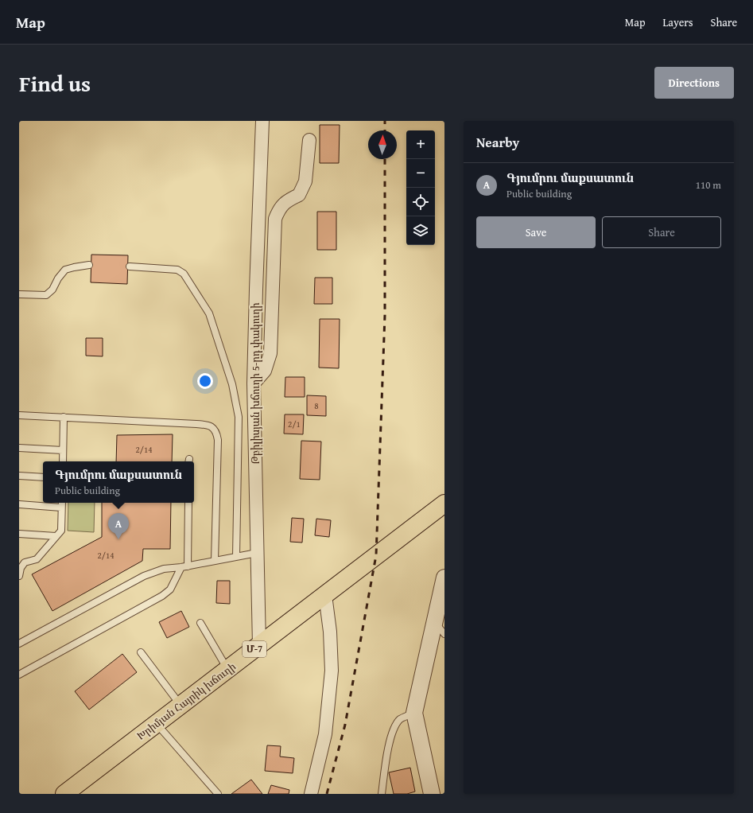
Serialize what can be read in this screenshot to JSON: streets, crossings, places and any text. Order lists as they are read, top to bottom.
{
  "streets": {
    "highway": ["Մ-7", "Խրիմյան Հայրիկ խճուղի"],
    "street": ["Թբիլիսյան խճուղի 5-րդ փակուղի"]
  },
  "crossings": [
    ["Թբիլիսյան խճուղի 5-րդ փակուղի", "Խրիմյան Հայրիկ խճուղի"]
  ],
  "house_numbers": [
    "8",
    "2/1",
    "2/14",
    "2/14"
  ],
  "north": "top",
  "page": {
    "header": "Map",
    "nav": ["Map", "Layers", "Share"],
    "title": "Find us",
    "buttons": [
      "Directions",
      ["Save", "Share"]
    ],
    "heading": "Nearby",
    "map_buttons": ["+", "−"],
    "list": [
      {
        "mark": "A",
        "name": "Գյումրու մաքսատուն",
        "note": "Public building",
        "value": "110 m"
      }
    ],
    "popup": ["Գյումրու մաքսատուն", "Public building"],
    "pins": "A"
  }
}
